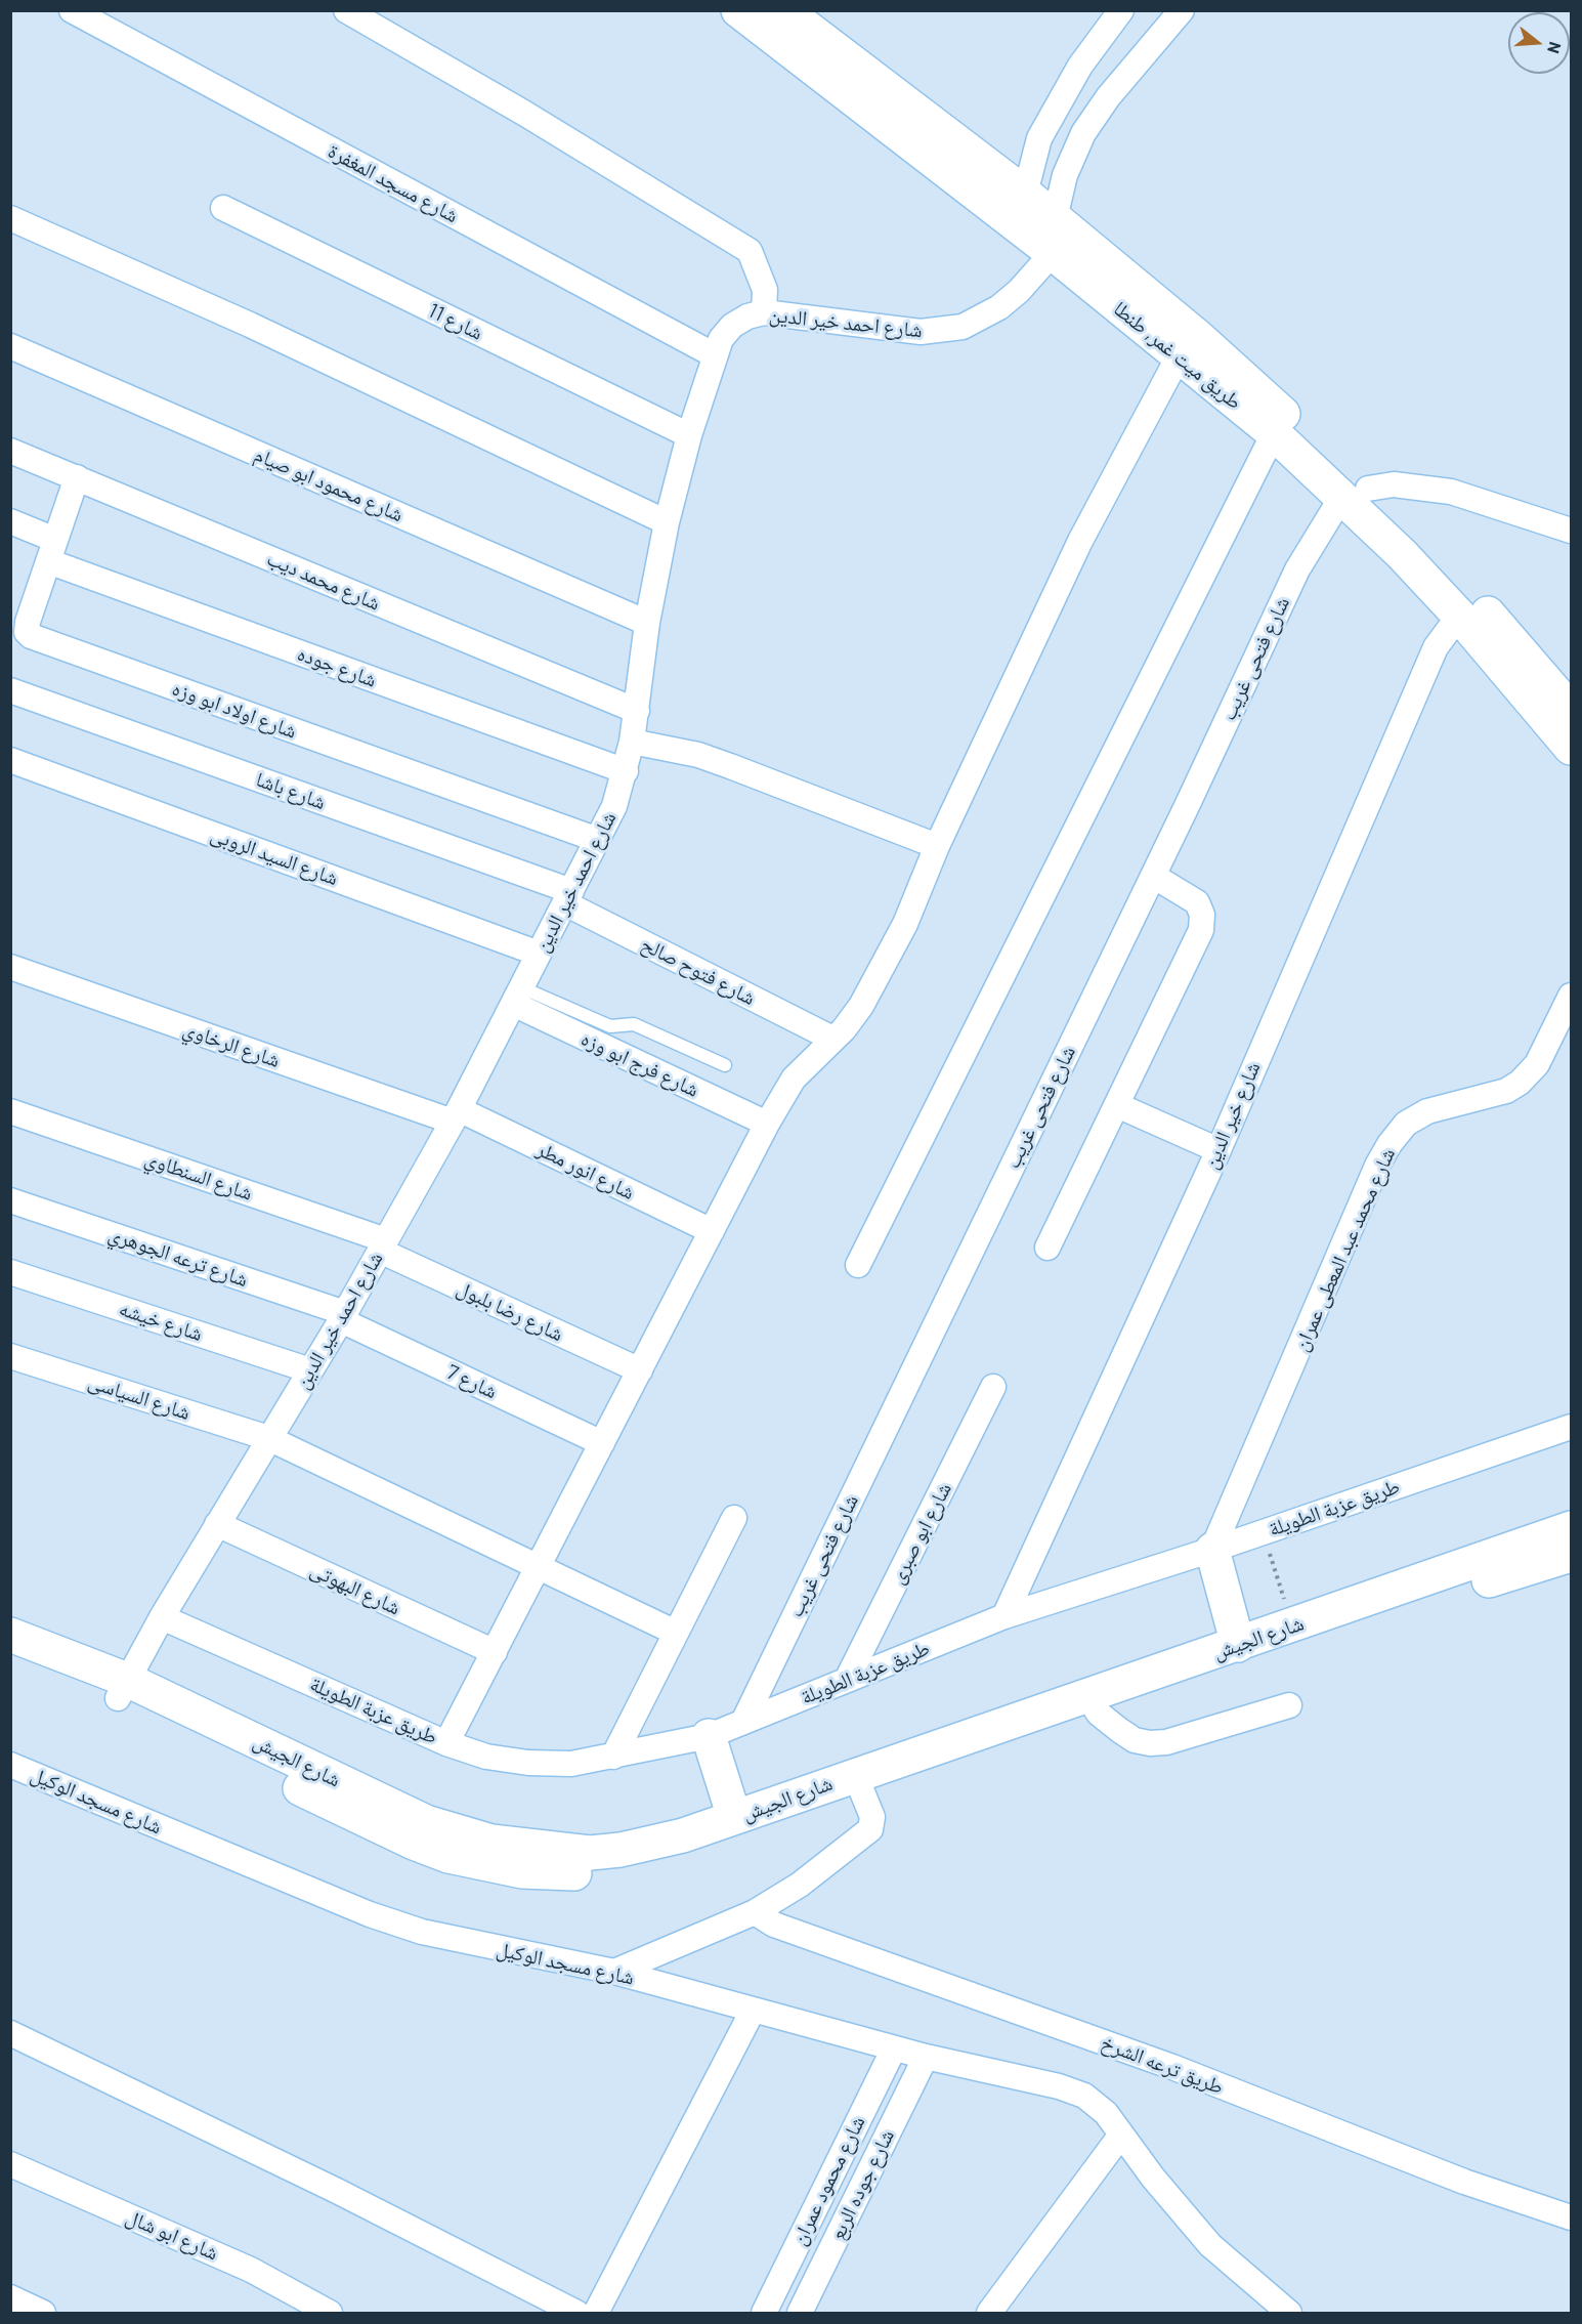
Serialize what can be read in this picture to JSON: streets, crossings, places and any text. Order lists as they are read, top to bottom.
{
  "streets": {
    "main road": ["طريق ميت غمر, طنطا", "شارع الجيش"],
    "street": [
      "شارع مسجد المغفرة",
      "شارع 11",
      "شارع احمد خير الدين",
      "شارع محمود ابو صيام",
      "شارع محمد ديب",
      "شارع فتحى غريب",
      "شارع جوده",
      "شارع اولاد ابو وزه",
      "شارع باشا",
      "شارع السيد الروبى",
      "شارع فتوح صالح",
      "شارع الرخاوي",
      "شارع فرج ابو وزه",
      "شارع خير الدين",
      "شارع انور مطر",
      "شارع السنطاوي",
      "شارع محمد عبد المعطى عمران",
      "شارع ترعه الجوهري",
      "شارع رضا بلبول",
      "شارع خيشه",
      "شارع 7",
      "شارع السياسى",
      "طريق عزبة الطويلة",
      "شارع ابو صبرى",
      "شارع البهوتى",
      "شارع مسجد الوكيل",
      "طريق ترعه الشرخ",
      "شارع محمود عمران",
      "شارع جوده الربع",
      "شارع ابو شال"
    ]
  },
  "crossings": [
    ["شارع مسجد المغفرة", "شارع احمد خير الدين"],
    ["شارع 11", "شارع احمد خير الدين"],
    ["شارع احمد خير الدين", "طريق ميت غمر, طنطا"],
    ["شارع احمد خير الدين", "شارع محمود ابو صيام"],
    ["شارع احمد خير الدين", "شارع محمد ديب"],
    ["شارع احمد خير الدين", "شارع جوده"],
    ["شارع احمد خير الدين", "شارع اولاد ابو وزه"],
    ["شارع احمد خير الدين", "شارع باشا"],
    ["شارع احمد خير الدين", "شارع السيد الروبى"],
    ["شارع احمد خير الدين", "شارع فتوح صالح"],
    ["شارع احمد خير الدين", "شارع الرخاوي"],
    ["شارع احمد خير الدين", "شارع فرج ابو وزه"],
    ["شارع احمد خير الدين", "شارع انور مطر"],
    ["شارع احمد خير الدين", "شارع السنطاوي"],
    ["شارع احمد خير الدين", "شارع ترعه الجوهري"],
    ["شارع احمد خير الدين", "شارع رضا بلبول"],
    ["شارع احمد خير الدين", "شارع خيشه"],
    ["شارع احمد خير الدين", "شارع 7"],
    ["شارع احمد خير الدين", "شارع السياسى"],
    ["شارع احمد خير الدين", "طريق عزبة الطويلة"],
    ["شارع احمد خير الدين", "شارع البهوتى"],
    ["شارع احمد خير الدين", "شارع الجيش"],
    ["طريق ميت غمر, طنطا", "شارع فتحى غريب"],
    ["طريق ميت غمر, طنطا", "شارع خير الدين"],
    ["شارع محمد ديب", "شارع اولاد ابو وزه"],
    ["شارع فتحى غريب", "طريق عزبة الطويلة"],
    ["شارع جوده", "شارع اولاد ابو وزه"],
    ["شارع باشا", "شارع فتوح صالح"],
    ["شارع الرخاوي", "شارع انور مطر"],
    ["شارع خير الدين", "طريق عزبة الطويلة"],
    ["شارع السنطاوي", "شارع رضا بلبول"],
    ["شارع محمد عبد المعطى عمران", "طريق عزبة الطويلة"],
    ["شارع ترعه الجوهري", "شارع 7"],
    ["طريق عزبة الطويلة", "شارع ابو صبرى"],
    ["شارع مسجد الوكيل", "شارع محمود عمران"],
    ["شارع مسجد الوكيل", "شارع جوده الربع"]
  ],
  "north": "right"
}
